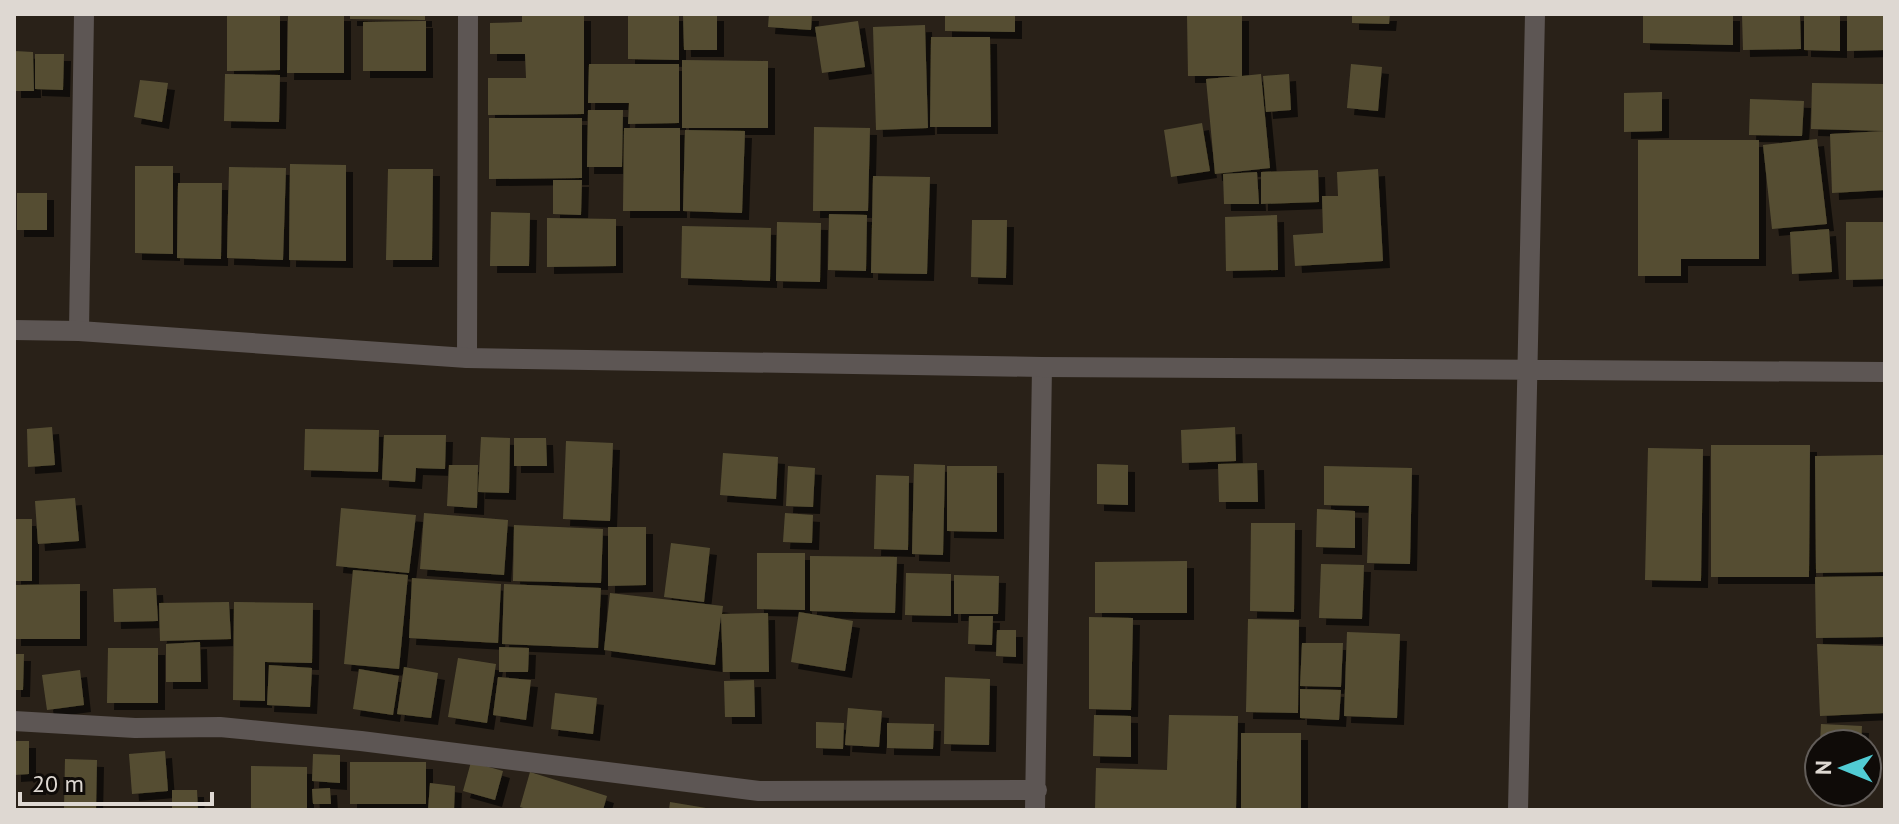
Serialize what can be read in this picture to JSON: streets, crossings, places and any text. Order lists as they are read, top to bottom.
{
  "scale_bar": "20 m",
  "north": "left"
}
